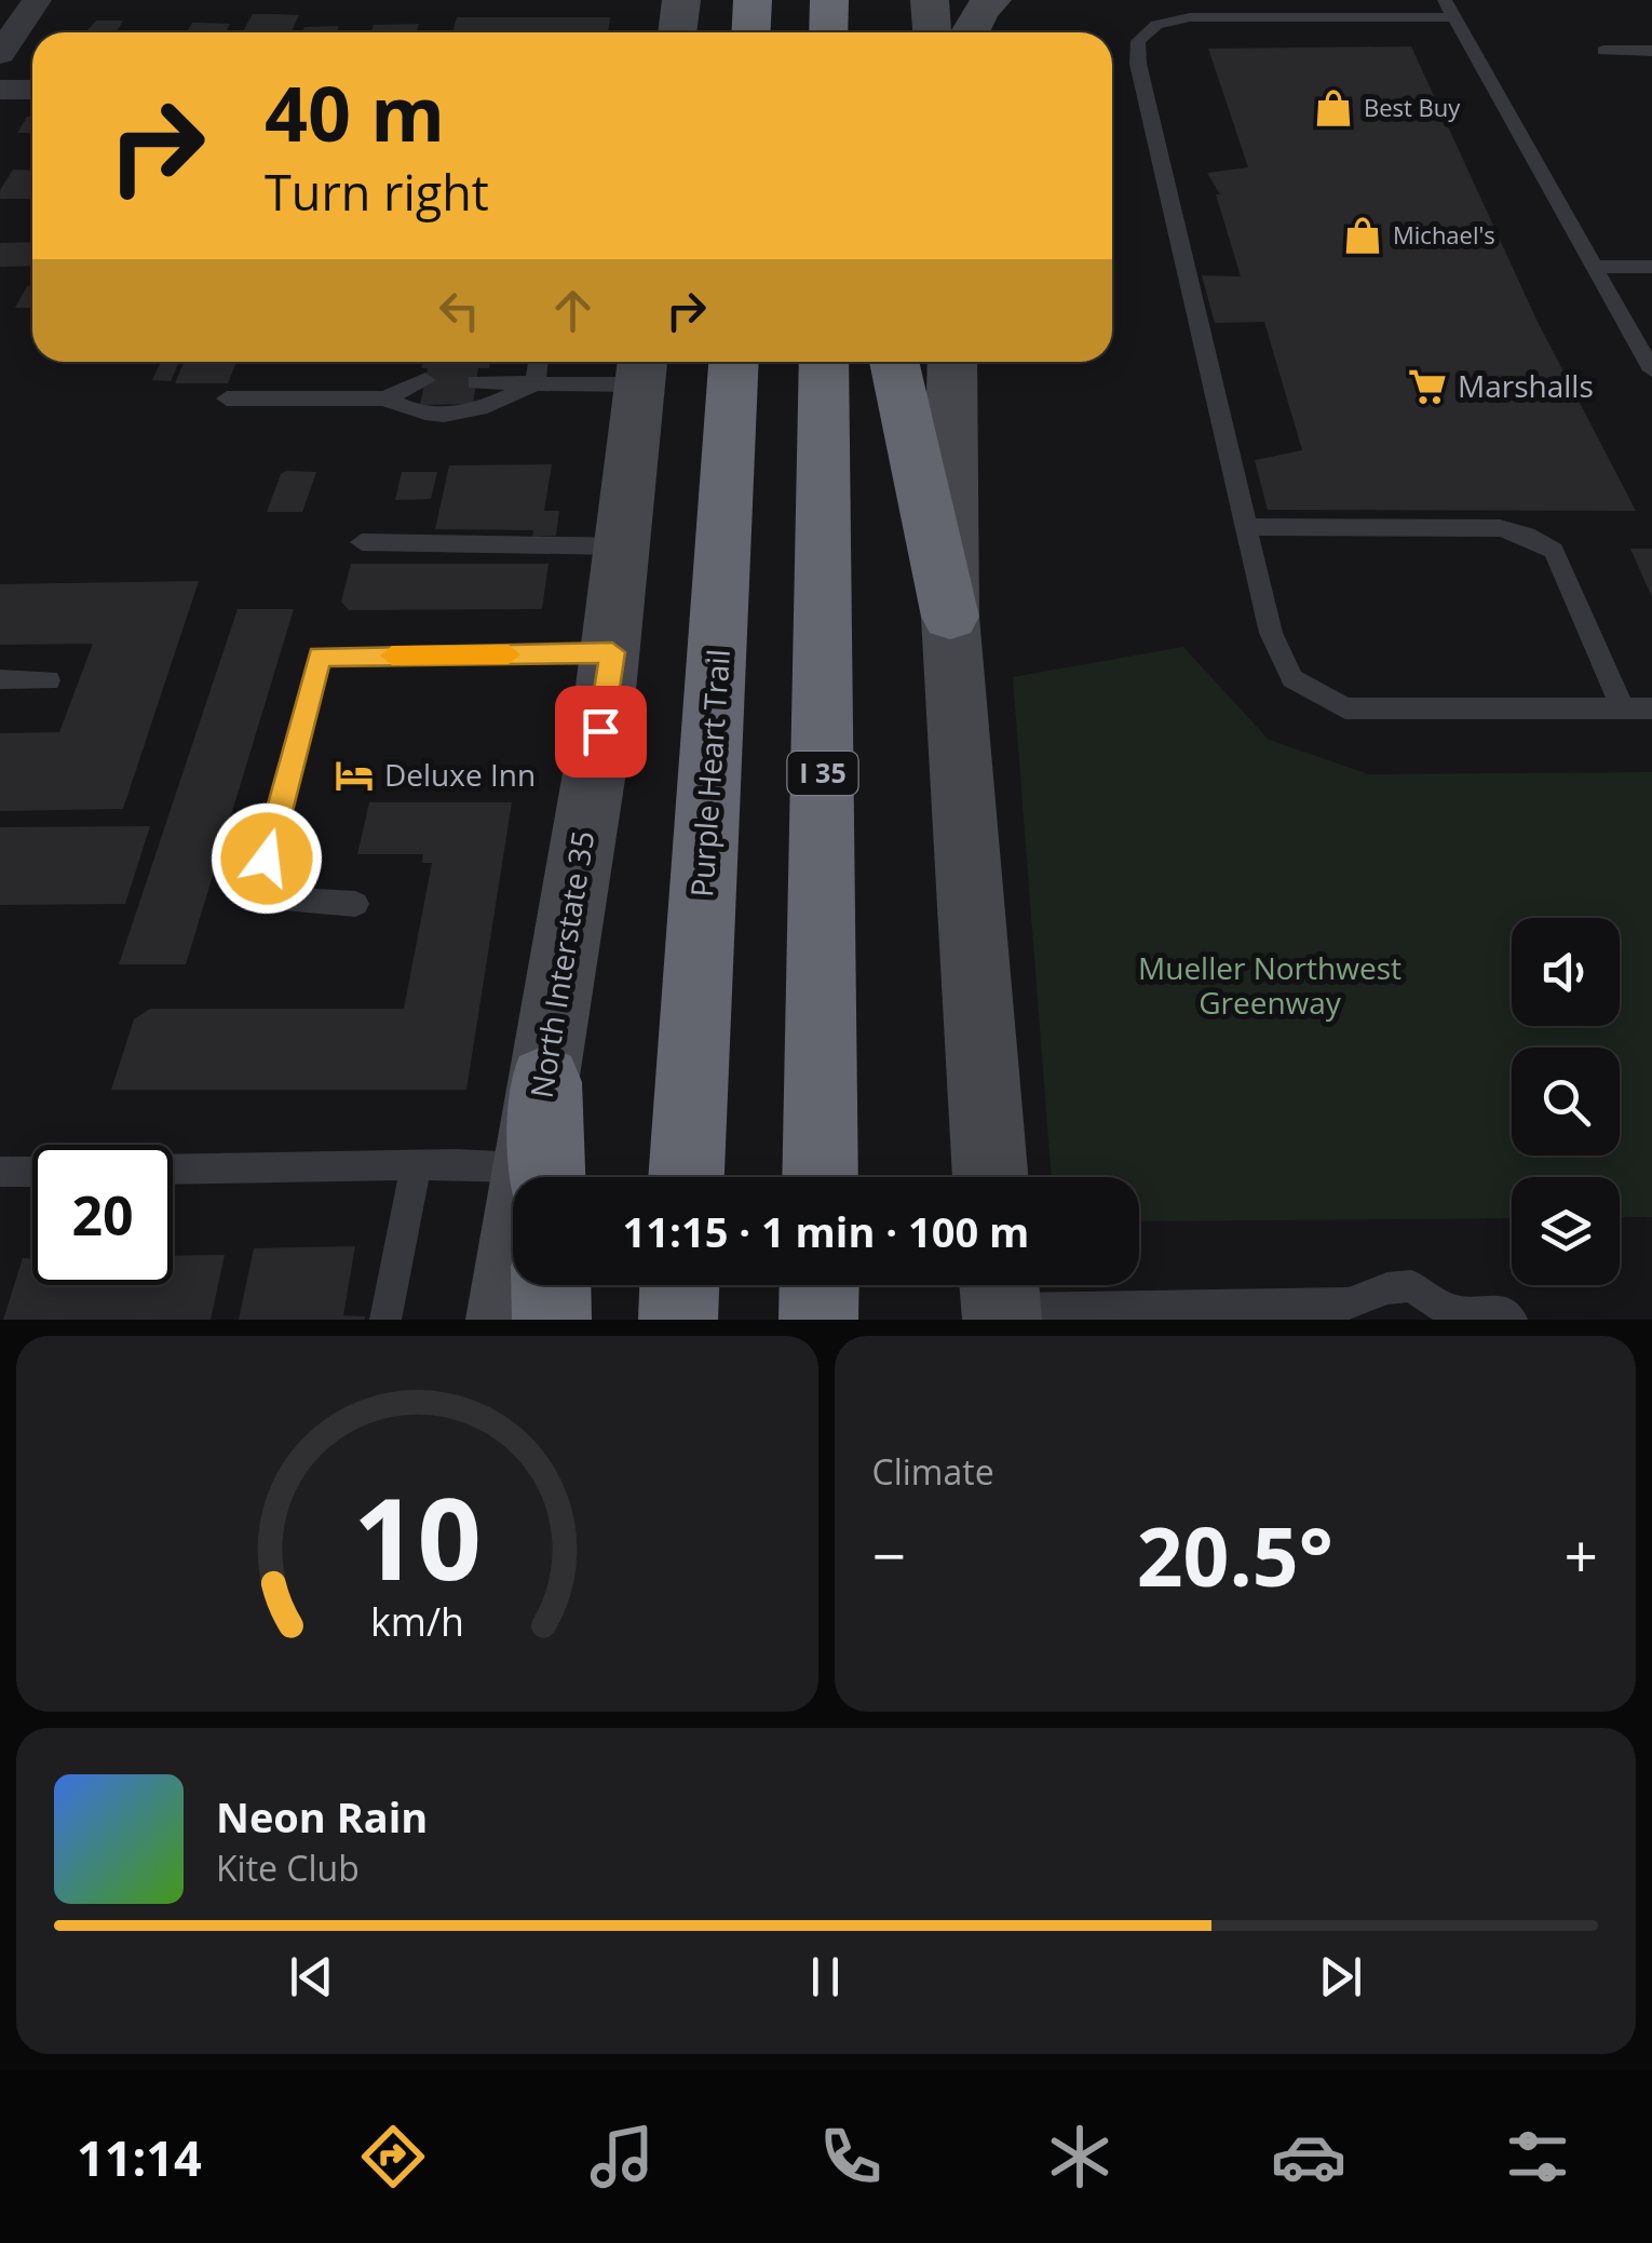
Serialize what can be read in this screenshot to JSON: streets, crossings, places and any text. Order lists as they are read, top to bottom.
{
  "streets": {
    "highway": ["Purple Heart Trail", "I 35"],
    "main road": ["North Interstate 35"]
  },
  "parks": ["Mueller Northwest Greenway"],
  "places": {
    "shop": ["Best Buy", "Michael's"],
    "supermarket": ["Marshalls"],
    "hotel": ["Deluxe Inn"]
  },
  "page": {
    "turn": ["40 m", "Turn right"],
    "limit": "20",
    "trip": "11:15 · 1 min · 100 m",
    "tile": "Climate",
    "heat": ["−", "20.5°", "+"],
    "song": ["Neon Rain", "Kite Club"],
    "tabs": "11:14",
    "gauge": ["10", "km/h"]
  }
}
